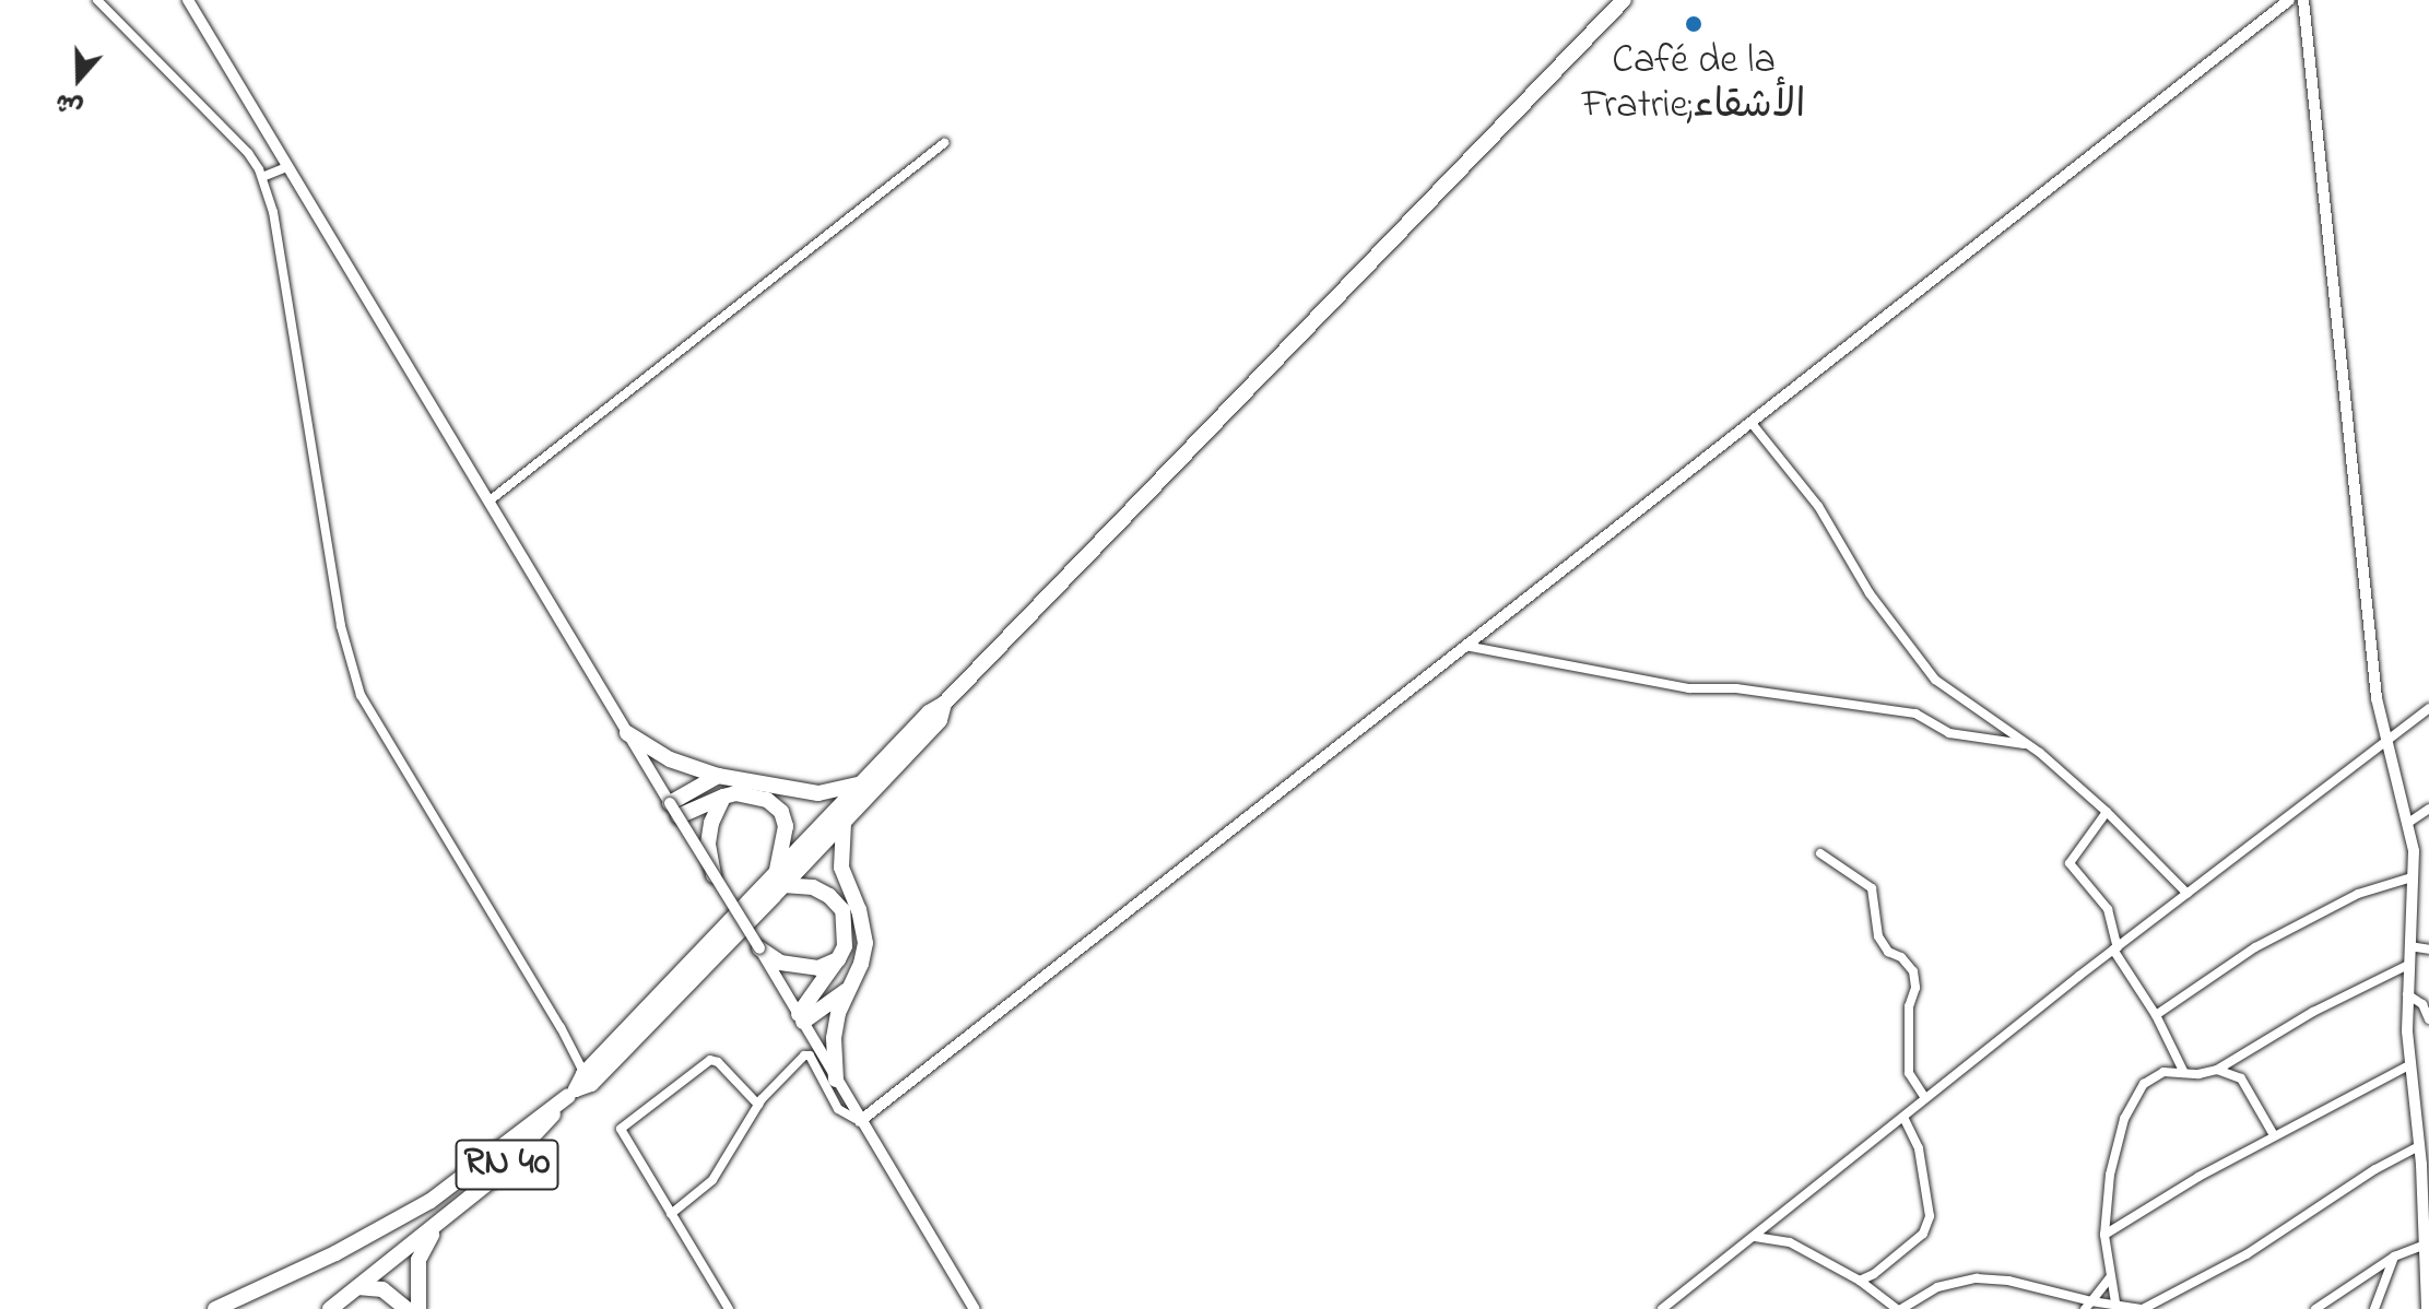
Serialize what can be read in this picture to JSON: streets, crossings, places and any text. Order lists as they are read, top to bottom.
{
  "streets": {
    "main road": ["RN 40"]
  },
  "places": ["Café de la Fratrie;الأشقاء"],
  "north": "bottom"
}
